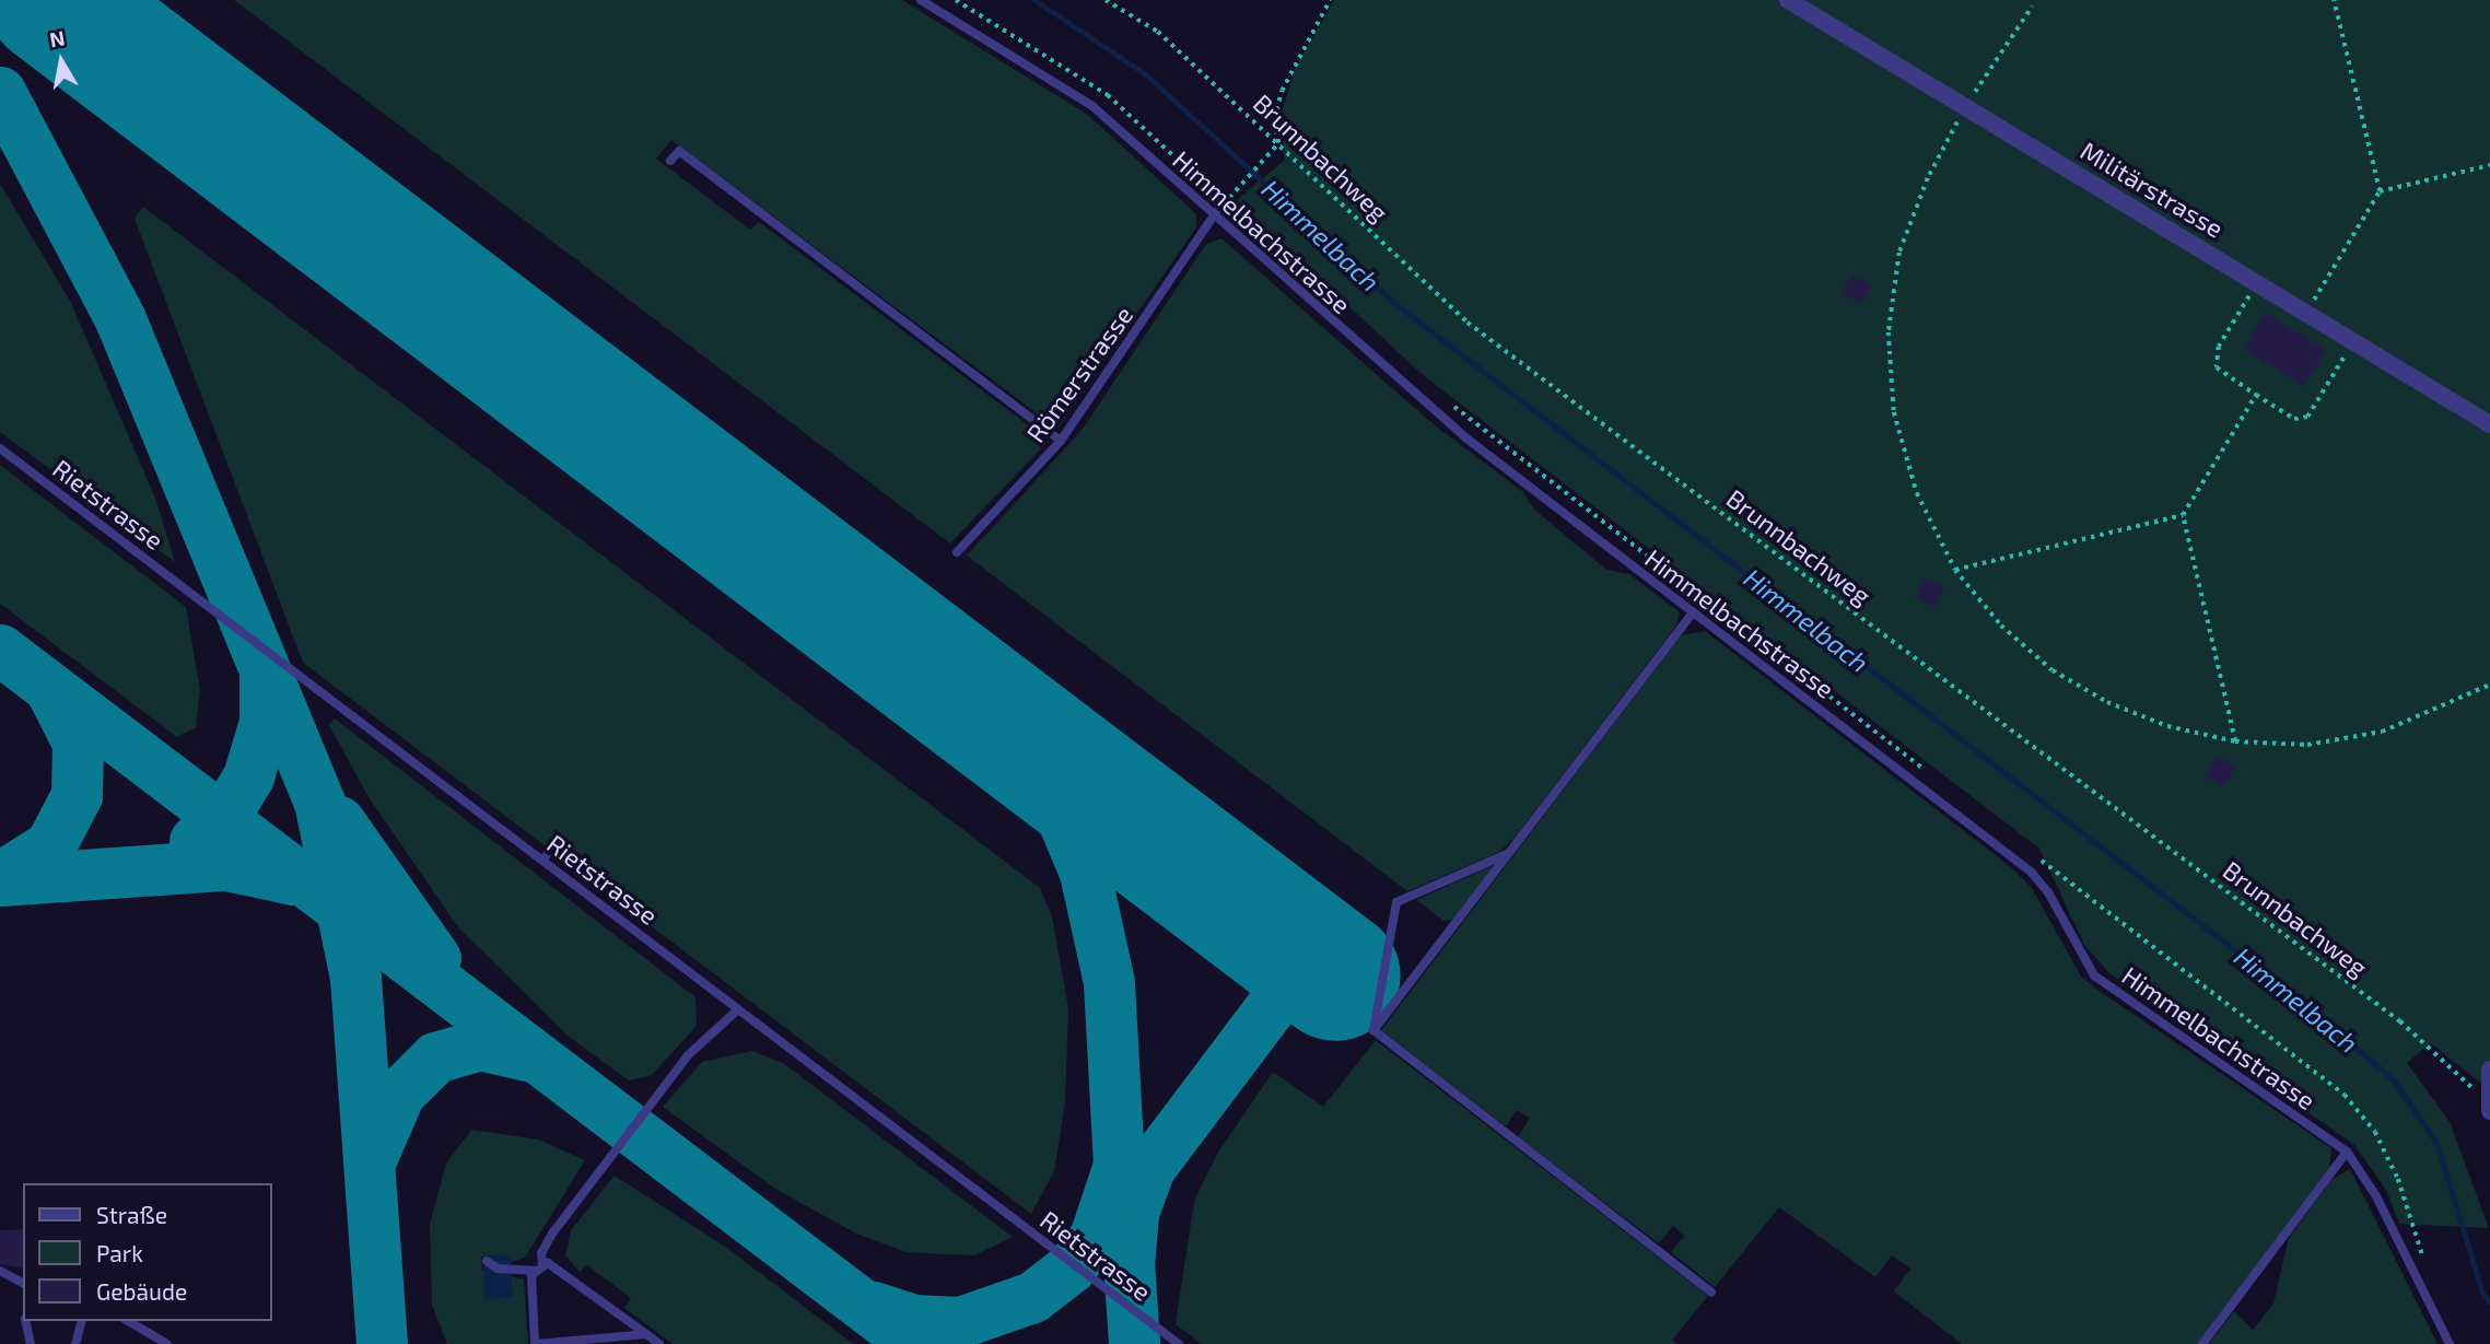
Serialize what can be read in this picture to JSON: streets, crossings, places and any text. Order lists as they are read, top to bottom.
{
  "streets": {
    "street": ["Militärstrasse"],
    "lane": ["Himmelbachstrasse", "Römerstrasse", "Rietstrasse"],
    "path": ["Brunnbachweg"]
  },
  "crossings": [
    ["Himmelbachstrasse", "Römerstrasse"]
  ],
  "water": ["Himmelbach"],
  "legend": ["Straße", "Park", "Gebäude"],
  "north": "top"
}
